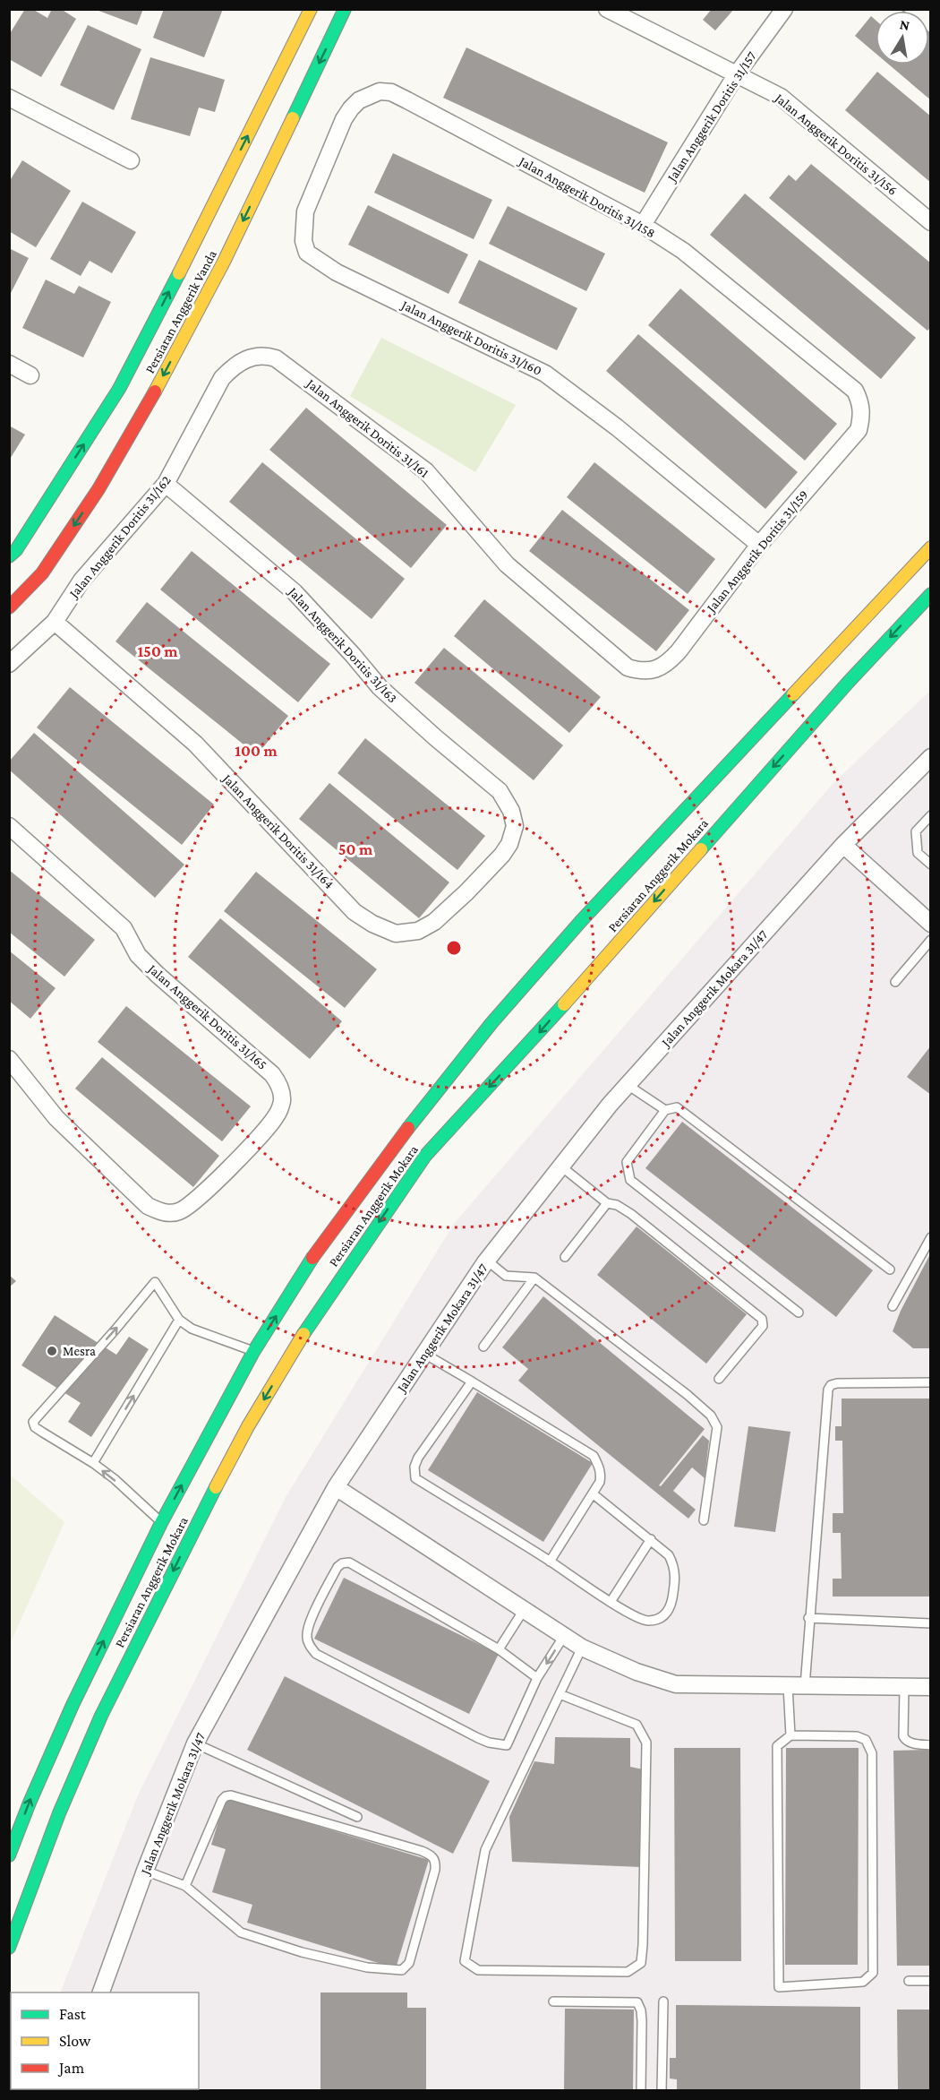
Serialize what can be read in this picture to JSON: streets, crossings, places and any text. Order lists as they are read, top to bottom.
{
  "streets": {
    "main road": ["Persiaran Anggerik Vanda", "Persiaran Anggerik Mokara"],
    "street": [
      "Jalan Anggerik Doritis 31/157",
      "Jalan Anggerik Doritis 31/156",
      "Jalan Anggerik Doritis 31/158",
      "Jalan Anggerik Doritis 31/160",
      "Jalan Anggerik Doritis 31/161",
      "Jalan Anggerik Doritis 31/162",
      "Jalan Anggerik Doritis 31/159",
      "Jalan Anggerik Doritis 31/163",
      "Jalan Anggerik Doritis 31/164",
      "Jalan Anggerik Mokara 31/47",
      "Jalan Anggerik Doritis 31/165"
    ]
  },
  "crossings": [
    ["Jalan Anggerik Doritis 31/157", "Jalan Anggerik Doritis 31/156"],
    ["Jalan Anggerik Doritis 31/157", "Jalan Anggerik Doritis 31/158"],
    ["Jalan Anggerik Doritis 31/158", "Jalan Anggerik Doritis 31/160"],
    ["Jalan Anggerik Doritis 31/158", "Jalan Anggerik Doritis 31/159"],
    ["Jalan Anggerik Doritis 31/160", "Jalan Anggerik Doritis 31/159"],
    ["Jalan Anggerik Doritis 31/161", "Jalan Anggerik Doritis 31/162"],
    ["Jalan Anggerik Doritis 31/161", "Jalan Anggerik Doritis 31/159"],
    ["Jalan Anggerik Doritis 31/162", "Jalan Anggerik Doritis 31/163"],
    ["Jalan Anggerik Doritis 31/162", "Jalan Anggerik Doritis 31/164"],
    ["Jalan Anggerik Doritis 31/163", "Jalan Anggerik Doritis 31/164"]
  ],
  "places": ["Mesra"],
  "legend": ["Fast", "Slow", "Jam"],
  "north": "top",
  "rings": ["150 m", "100 m", "50 m"]
}
